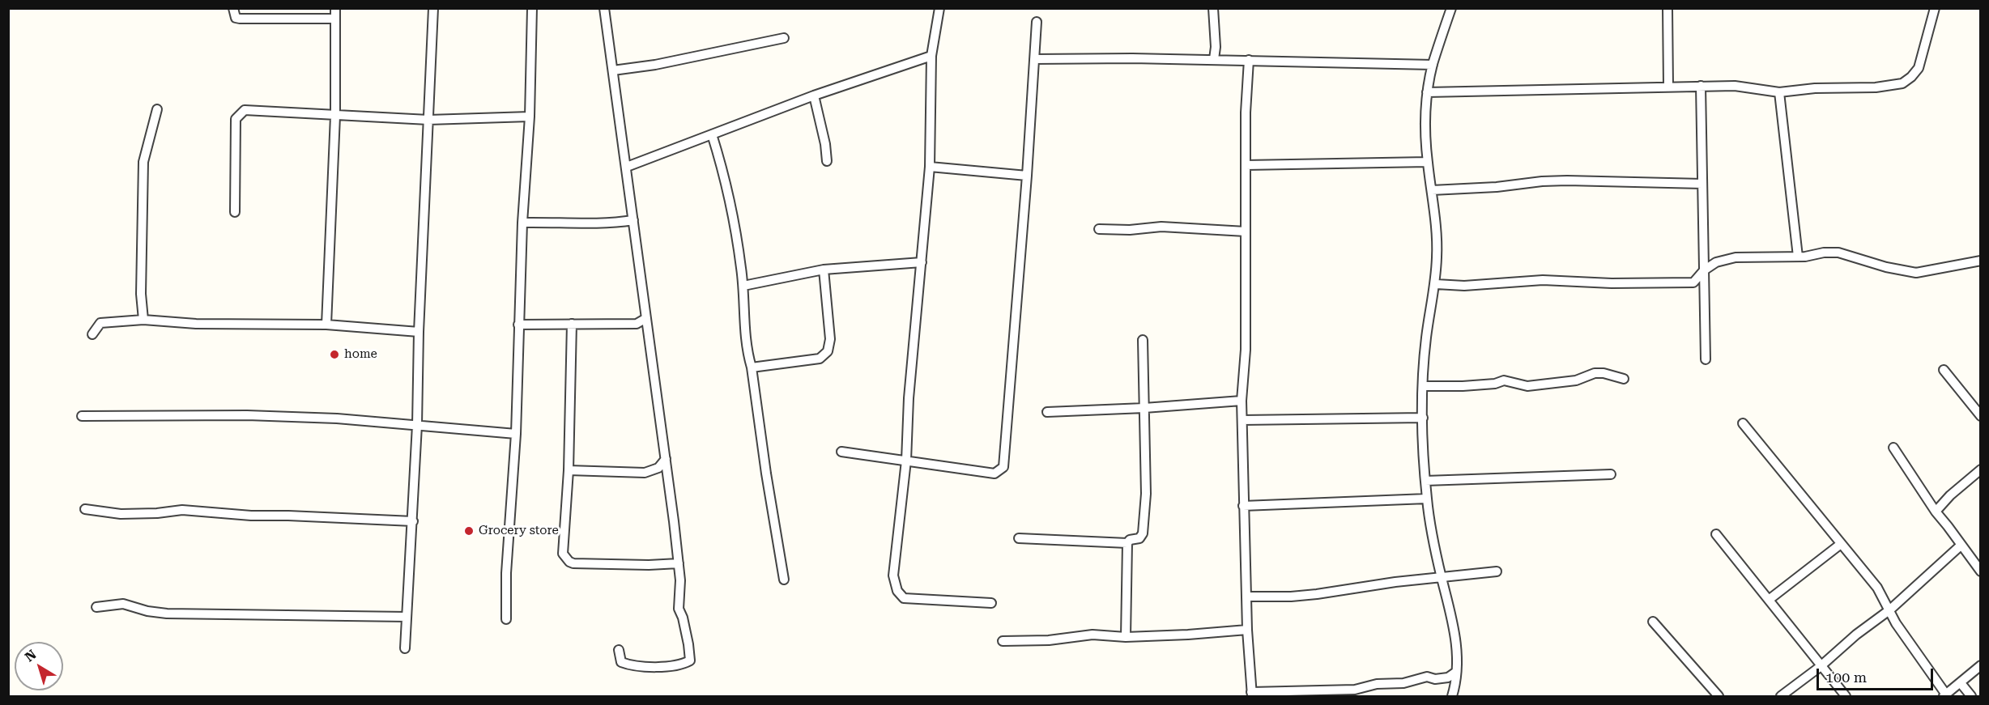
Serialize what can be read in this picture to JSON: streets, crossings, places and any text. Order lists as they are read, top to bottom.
{
  "places": ["home", "Grocery store"],
  "scale_bar": "100 m",
  "north": "top left"
}
